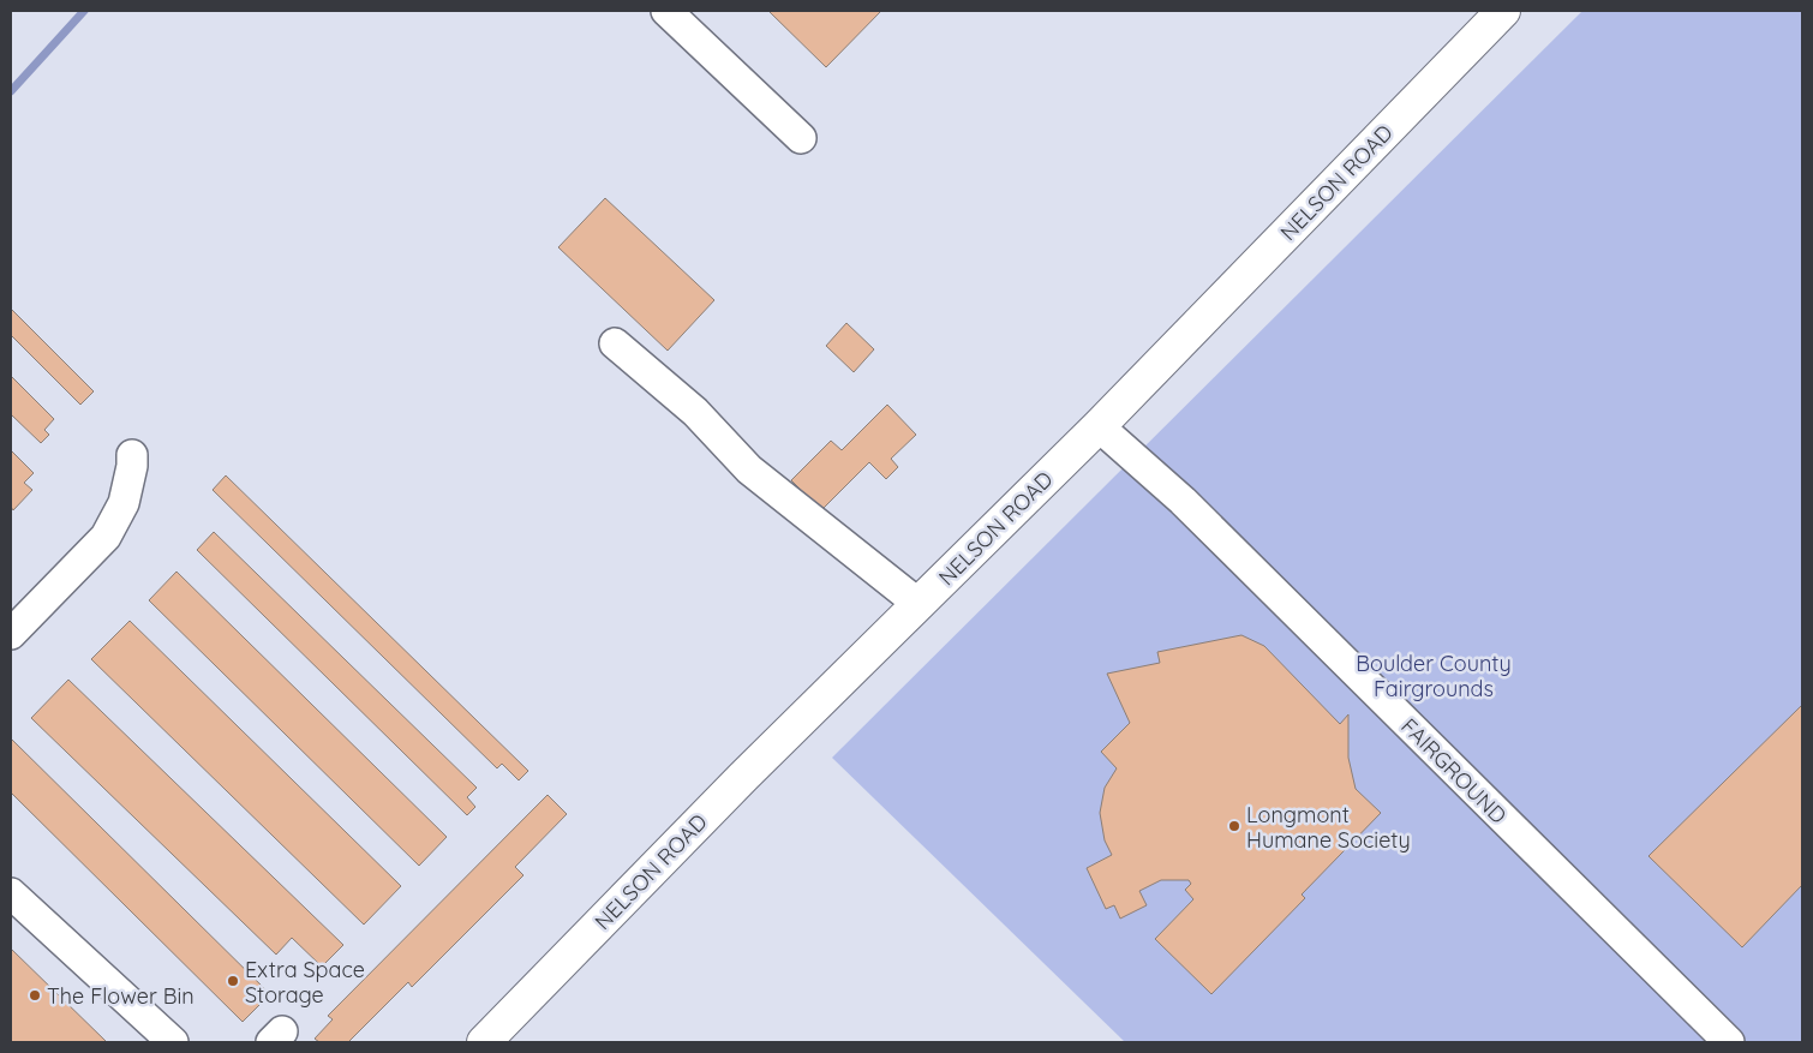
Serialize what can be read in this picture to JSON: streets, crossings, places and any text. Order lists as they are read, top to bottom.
{
  "streets": {
    "main road": ["NELSON ROAD"],
    "street": ["FAIRGROUND"]
  },
  "crossings": [
    ["NELSON ROAD", "FAIRGROUND"]
  ],
  "parks": ["Boulder County Fairgrounds"],
  "places": ["Longmont Humane Society", "Extra Space Storage", "The Flower Bin"]
}
